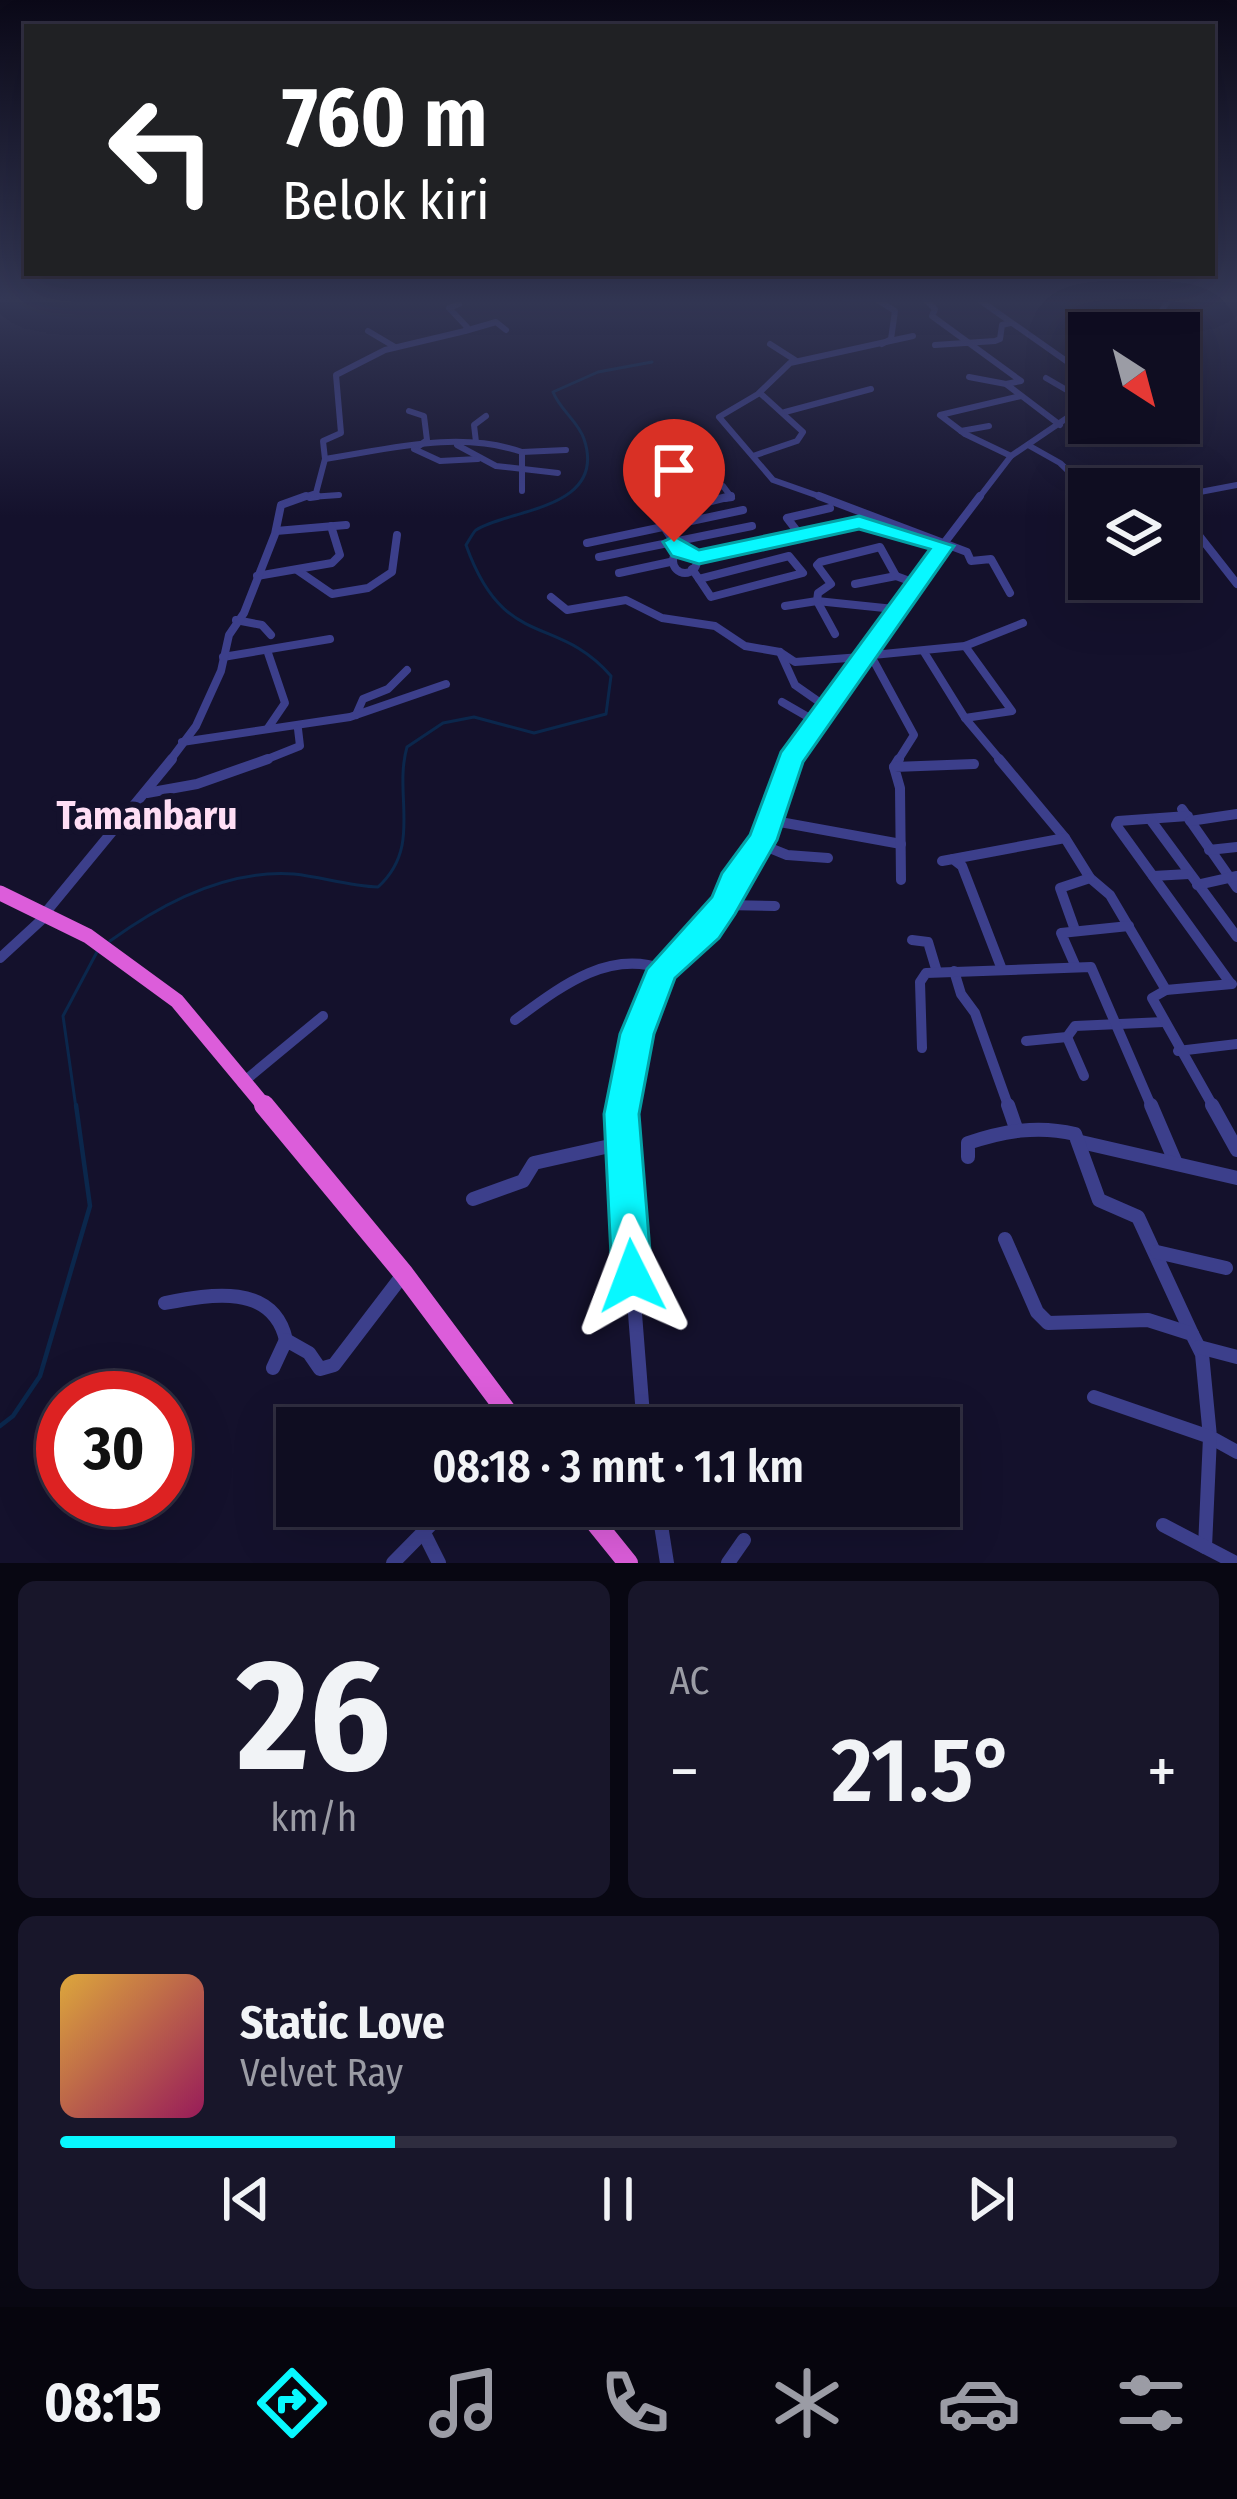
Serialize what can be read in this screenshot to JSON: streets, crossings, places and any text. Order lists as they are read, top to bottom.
{
  "districts": ["Tamanbaru"],
  "north": "bottom right",
  "page": {
    "turn": ["760 m", "Belok kiri"],
    "limit": "30",
    "trip": "08:18 · 3 mnt · 1.1 km",
    "tile": [
      ["26", "km/h"],
      "AC"
    ],
    "heat": ["−", "21.5°", "+"],
    "song": ["Static Love", "Velvet Ray"],
    "tabs": "08:15"
  }
}
